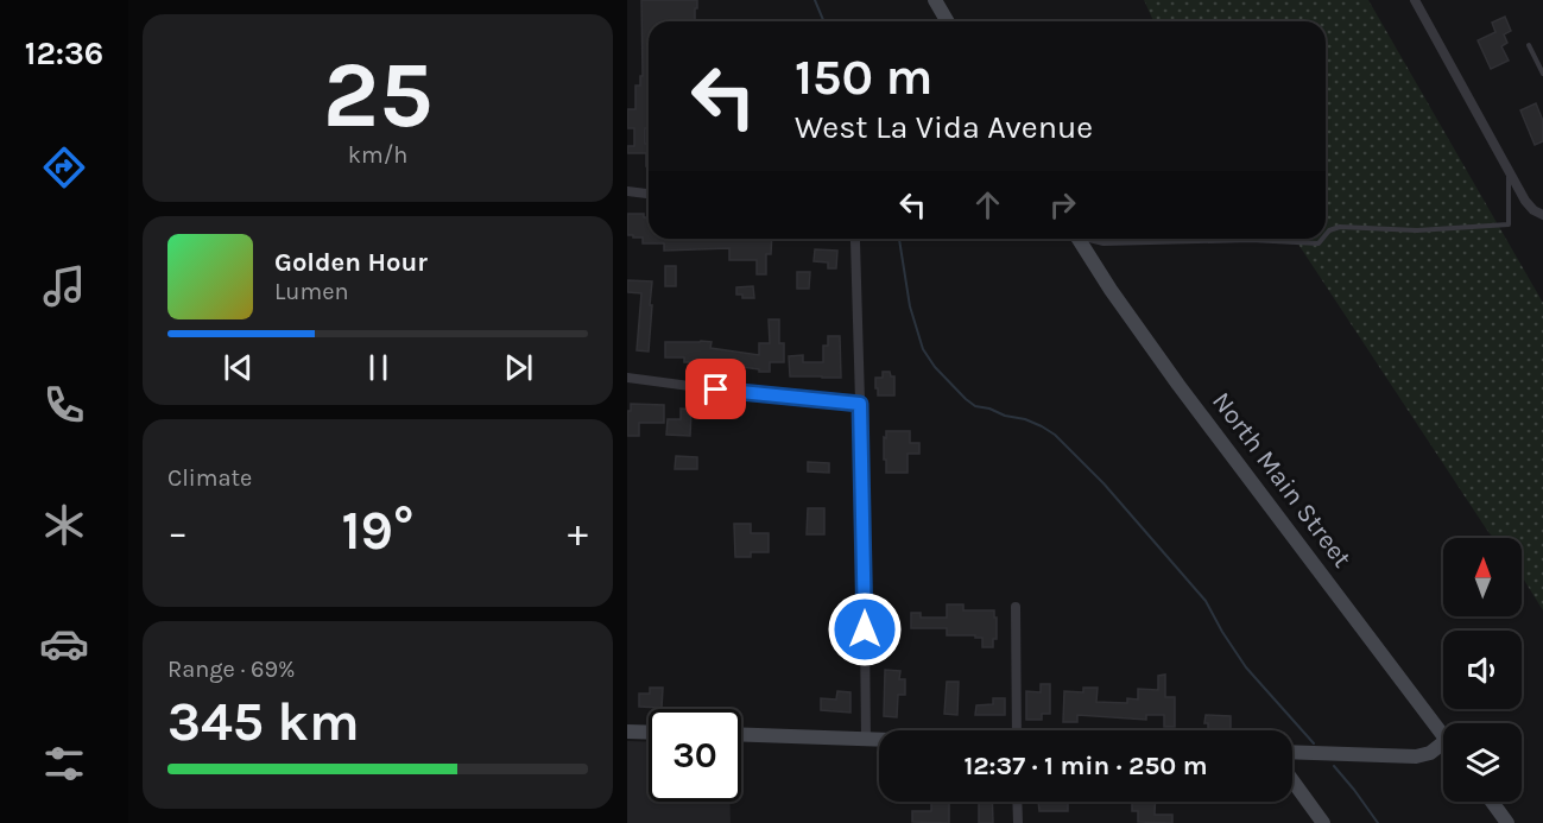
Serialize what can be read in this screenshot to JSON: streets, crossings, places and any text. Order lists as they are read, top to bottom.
{
  "streets": {
    "main road": ["North Main Street"]
  },
  "north": "top",
  "page": {
    "tabs": "12:36",
    "tile": [
      ["25", "km/h"],
      "Climate",
      ["Range · 69%", "345 km"]
    ],
    "turn": ["150 m", "West La Vida Avenue"],
    "song": ["Golden Hour", "Lumen"],
    "heat": ["−", "19°", "+"],
    "limit": "30",
    "trip": "12:37 · 1 min · 250 m"
  }
}
